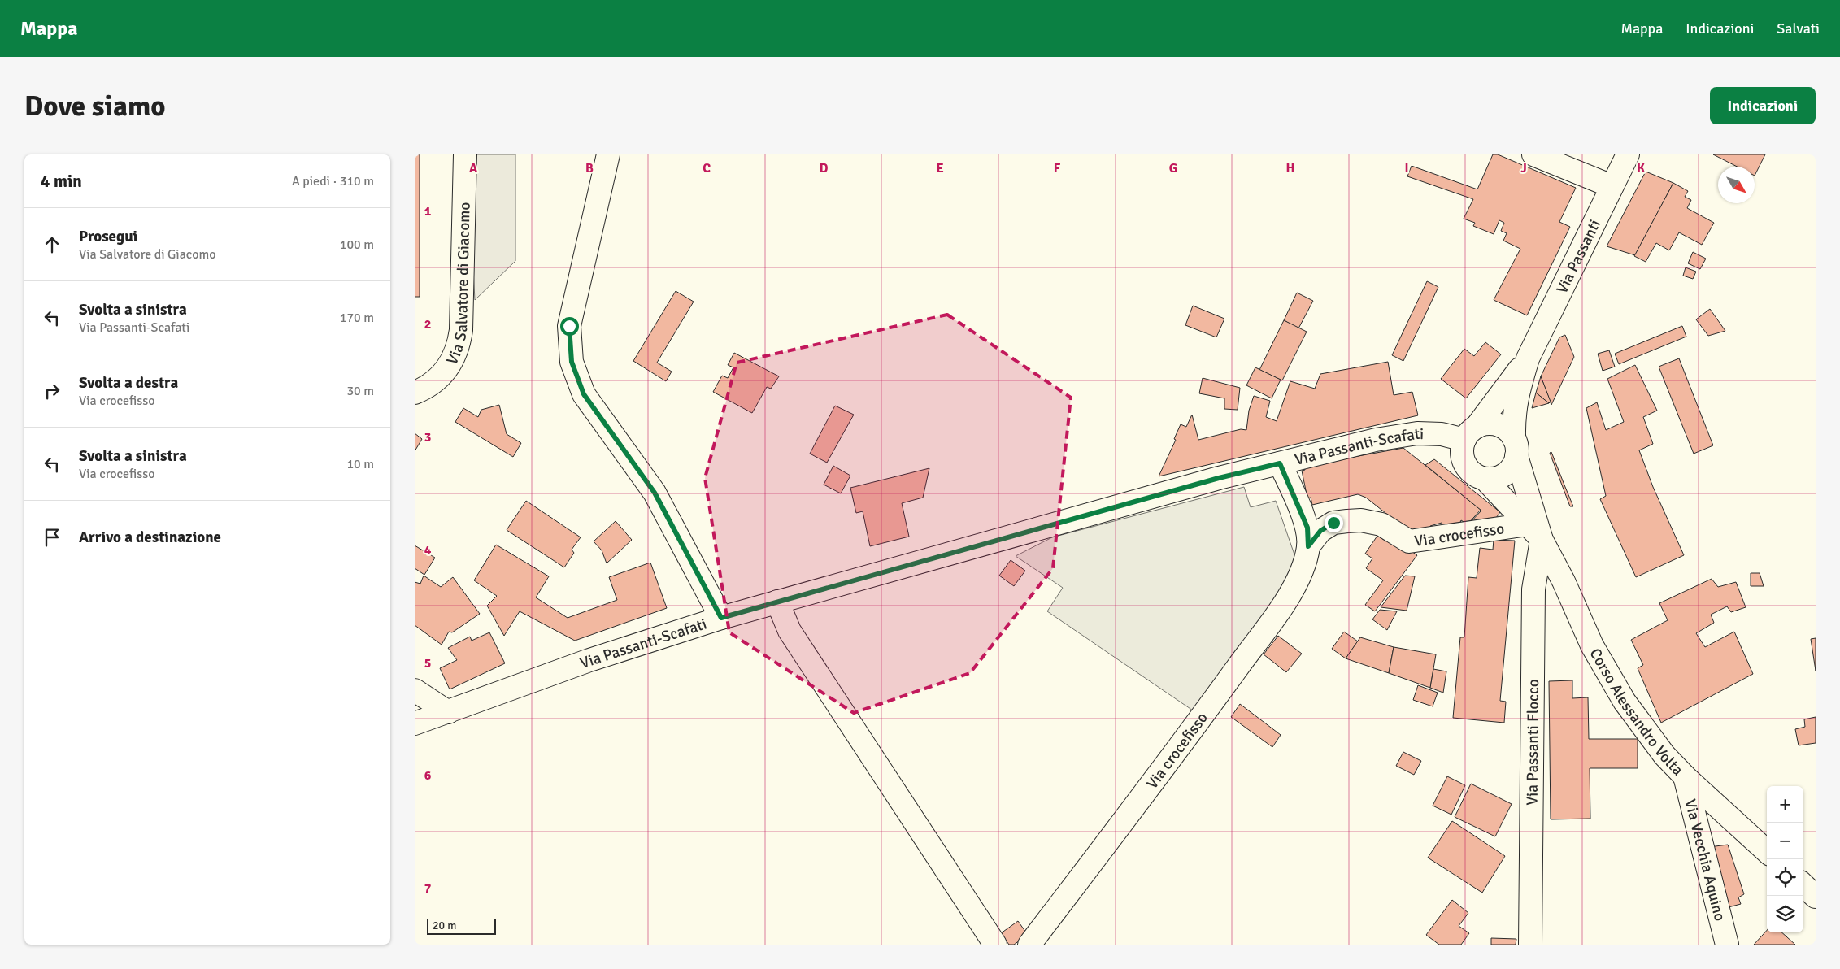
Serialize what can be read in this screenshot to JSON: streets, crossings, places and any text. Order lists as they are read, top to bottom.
{
  "streets": {
    "street": [
      "Via Passanti",
      "Via Salvatore di Giacomo",
      "Via Passanti-Scafati",
      "Via crocefisso",
      "Corso Alessandro Volta",
      "Via Passanti Flocco",
      "Via Vecchia Aquino"
    ]
  },
  "crossings": [
    ["Via Passanti", "Via Passanti-Scafati"],
    ["Via Passanti", "Via crocefisso"],
    ["Via Passanti", "Corso Alessandro Volta"],
    ["Via Passanti", "Via Passanti Flocco"],
    ["Via Passanti-Scafati", "Via crocefisso"],
    ["Via crocefisso", "Corso Alessandro Volta"],
    ["Via crocefisso", "Via Passanti Flocco"],
    ["Corso Alessandro Volta", "Via Passanti Flocco"],
    ["Corso Alessandro Volta", "Via Vecchia Aquino"]
  ],
  "scale_bar": "20 m",
  "north": "bottom right",
  "page": {
    "header": "Mappa",
    "nav": ["Mappa", "Indicazioni", "Salvati"],
    "buttons": "Indicazioni",
    "title": "Dove siamo",
    "heading": ["4 min", "A piedi · 310 m"],
    "list": [
      ["Prosegui", "Via Salvatore di Giacomo", "100 m"],
      ["Svolta a sinistra", "Via Passanti-Scafati", "170 m"],
      ["Svolta a destra", "Via crocefisso", "30 m"],
      ["Svolta a sinistra", "Via crocefisso", "10 m"],
      "Arrivo a destinazione"
    ],
    "map_buttons": ["+", "−"],
    "scale": "20 m"
  },
  "grid": {
    "columns": [
      "A",
      "B",
      "C",
      "D",
      "E",
      "F",
      "G",
      "H",
      "I",
      "J",
      "K"
    ],
    "rows": [
      "1",
      "2",
      "3",
      "4",
      "5",
      "6",
      "7"
    ]
  }
}
